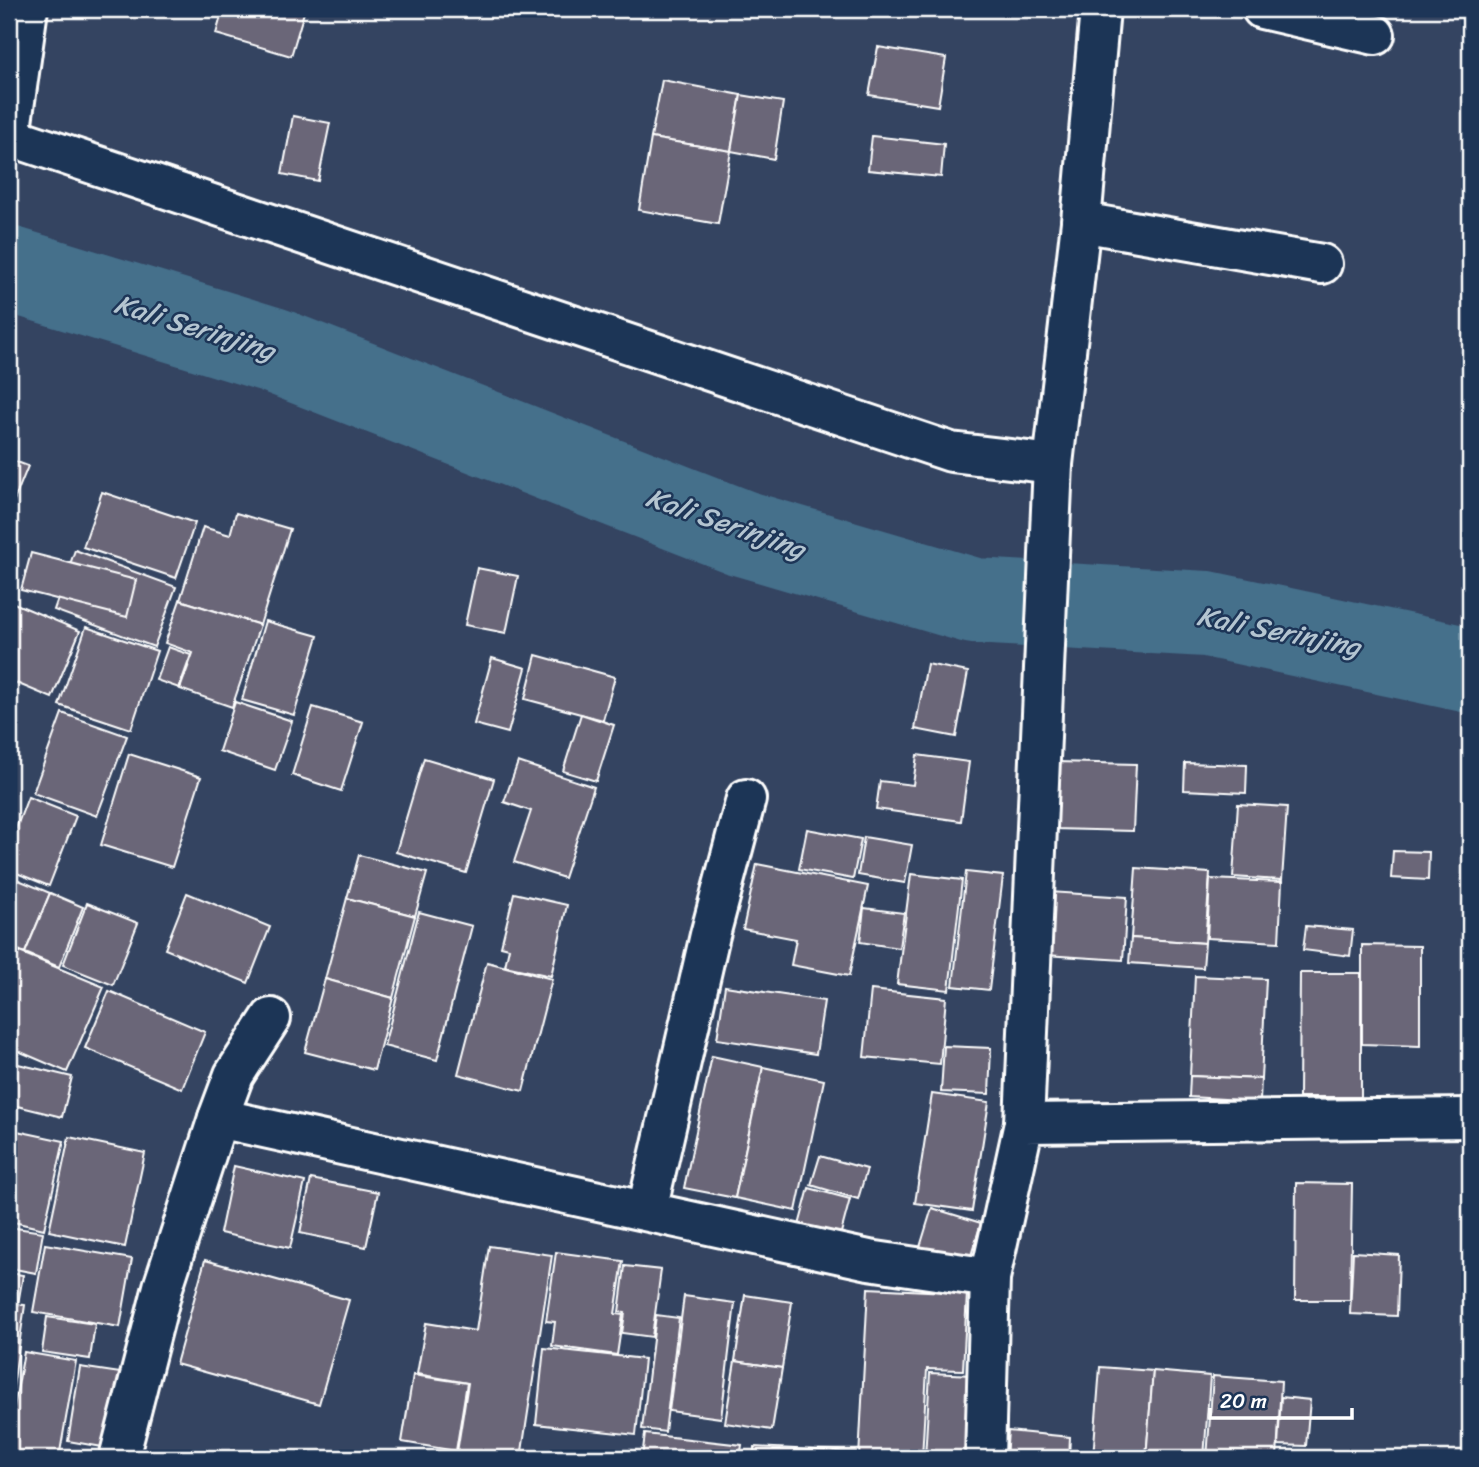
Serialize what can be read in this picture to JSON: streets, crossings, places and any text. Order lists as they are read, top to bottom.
{
  "water": ["Kali Serinjing"],
  "scale_bar": "20 m"
}
